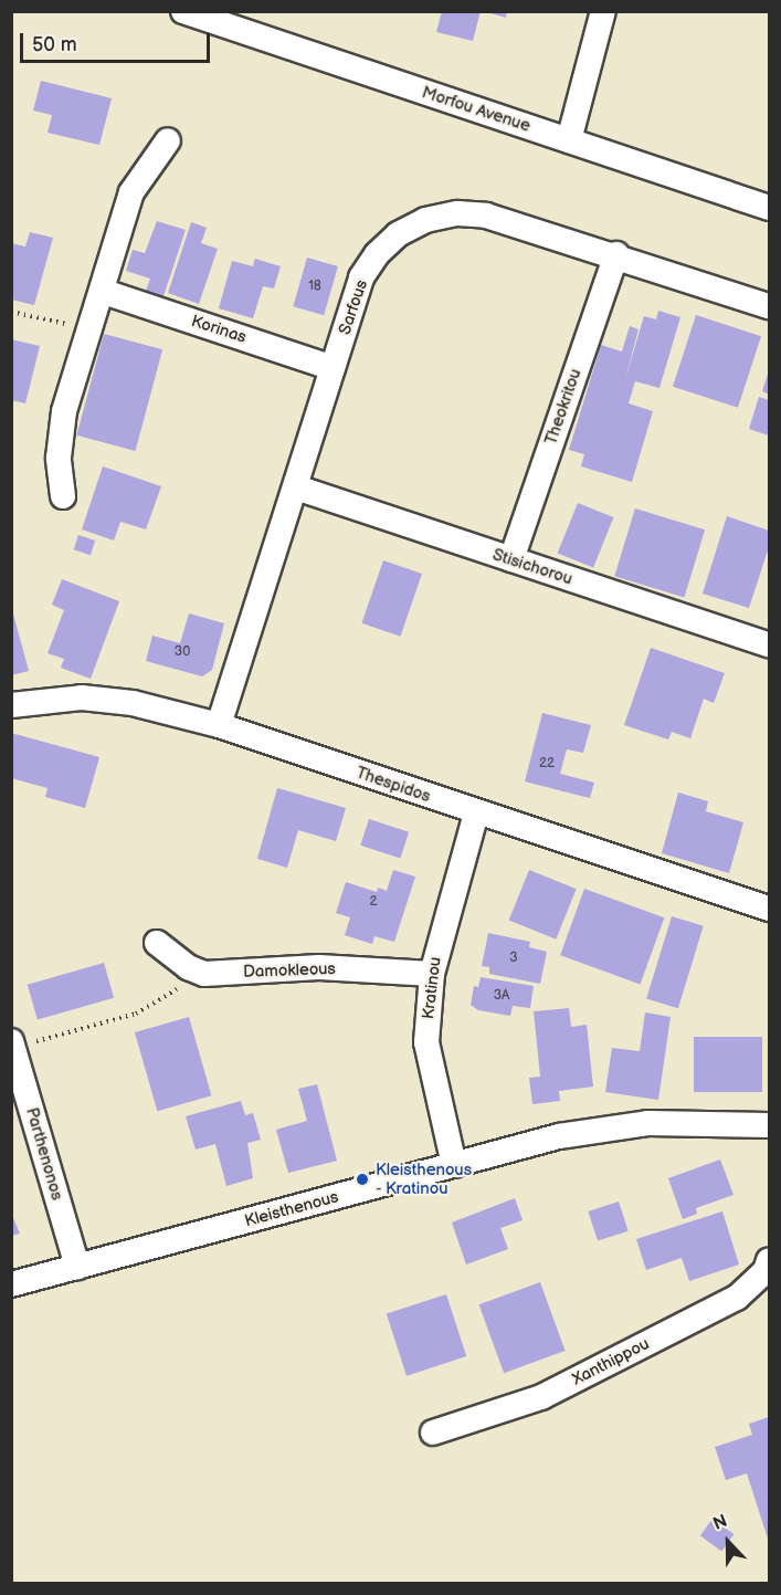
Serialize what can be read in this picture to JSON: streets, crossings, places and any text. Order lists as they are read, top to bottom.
{
  "streets": {
    "street": [
      "Morfou Avenue",
      "Sarfous",
      "Korinas",
      "Theokritou",
      "Stisichorou",
      "Thespidos",
      "Damokleous",
      "Kratinou",
      "Parthenonos",
      "Kleisthenous",
      "Xanthippou"
    ]
  },
  "crossings": [
    ["Sarfous", "Korinas"],
    ["Sarfous", "Theokritou"],
    ["Sarfous", "Stisichorou"],
    ["Sarfous", "Thespidos"],
    ["Theokritou", "Stisichorou"],
    ["Thespidos", "Kratinou"],
    ["Damokleous", "Kratinou"],
    ["Kratinou", "Kleisthenous"],
    ["Parthenonos", "Kleisthenous"]
  ],
  "places": ["Kleisthenous - Kratinou"],
  "house_numbers": [
    "18",
    "30",
    "22",
    "2",
    "3",
    "3A"
  ],
  "scale_bar": "50 m",
  "north": "top"
}
